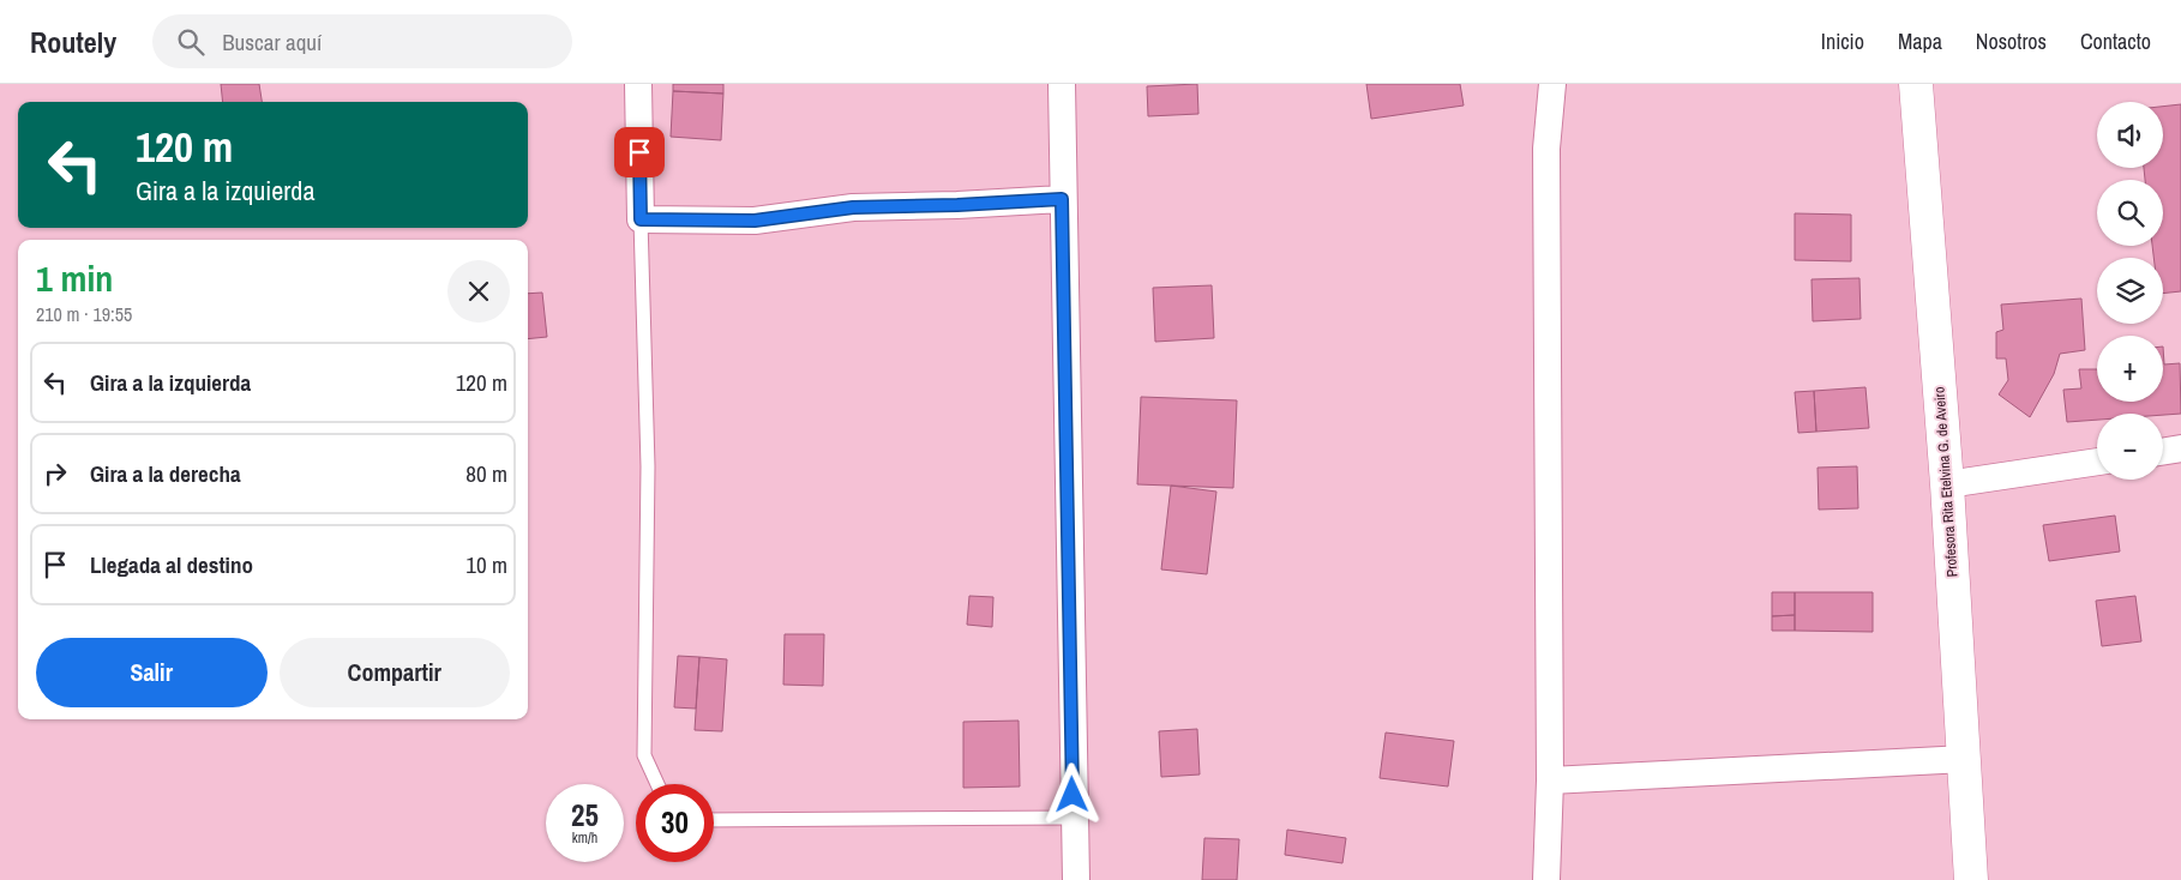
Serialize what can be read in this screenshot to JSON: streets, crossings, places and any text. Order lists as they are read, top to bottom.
{
  "streets": {
    "street": ["Profesora Rita Etelvina G. de Aveiro"]
  },
  "page": {
    "header": "Routely",
    "search": "Buscar aquí",
    "nav": [
      "Inicio",
      "Mapa",
      "Nosotros",
      "Contacto"
    ],
    "map_buttons": ["+", "−"],
    "turn": ["120 m", "Gira a la izquierda"],
    "heading": ["1 min", "210 m · 19:55"],
    "list": [
      {
        "name": "Gira a la izquierda",
        "value": "120 m"
      },
      {
        "name": "Gira a la derecha",
        "value": "80 m"
      },
      {
        "name": "Llegada al destino",
        "value": "10 m"
      }
    ],
    "buttons": ["Salir", "Compartir"],
    "speed": "25 km/h",
    "limit": "30"
  }
}
